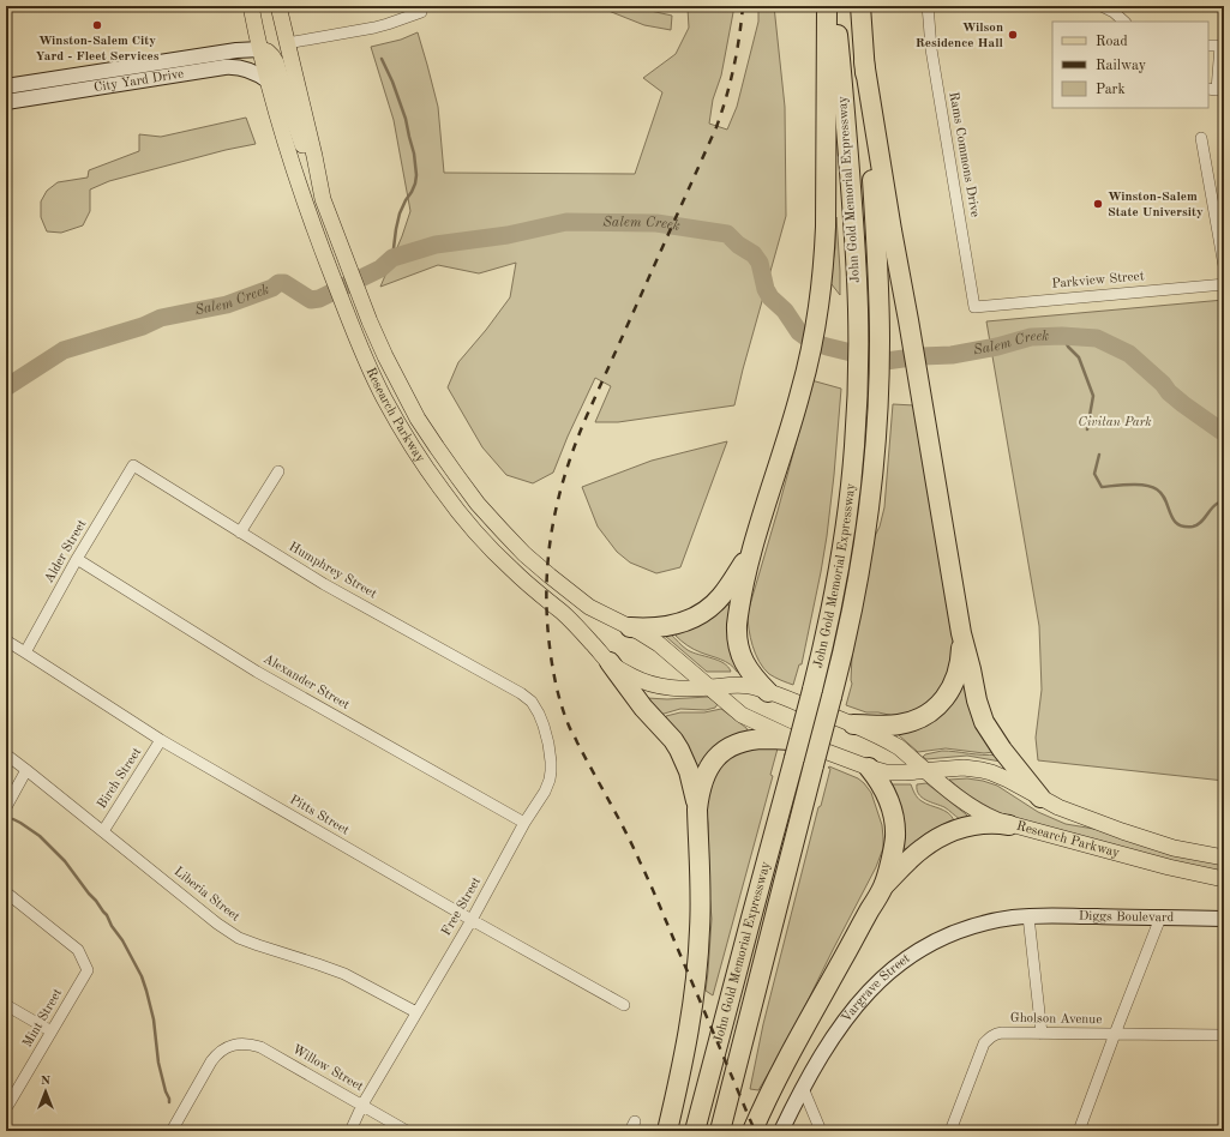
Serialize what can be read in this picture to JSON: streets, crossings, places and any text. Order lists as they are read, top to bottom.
{
  "streets": {
    "highway": ["John Gold Memorial Expressway"],
    "main road": ["Research Parkway"],
    "street": [
      "City Yard Drive",
      "Rams Commons Drive",
      "Parkview Street",
      "Alder Street",
      "Humphrey Street",
      "Alexander Street",
      "Birch Street",
      "Pitts Street",
      "Liberia Street",
      "Free Street",
      "Diggs Boulevard",
      "Vargrave Street",
      "Mint Street",
      "Gholson Avenue",
      "Willow Street"
    ]
  },
  "crossings": [
    ["City Yard Drive", "Research Parkway"],
    ["Rams Commons Drive", "Parkview Street"],
    ["John Gold Memorial Expressway", "Research Parkway"],
    ["Alder Street", "Humphrey Street"],
    ["Alder Street", "Alexander Street"],
    ["Alder Street", "Pitts Street"],
    ["Humphrey Street", "Free Street"],
    ["Alexander Street", "Free Street"],
    ["Birch Street", "Pitts Street"],
    ["Birch Street", "Liberia Street"],
    ["Pitts Street", "Free Street"],
    ["Liberia Street", "Free Street"],
    ["Free Street", "Willow Street"],
    ["Diggs Boulevard", "Vargrave Street"]
  ],
  "water": ["Salem Creek"],
  "parks": ["Civitan Park"],
  "places": ["Winston-Salem City Yard - Fleet Services", "Wilson Residence Hall", "Winston-Salem State University"],
  "legend": ["Road", "Railway", "Park"],
  "north": "top"
}
